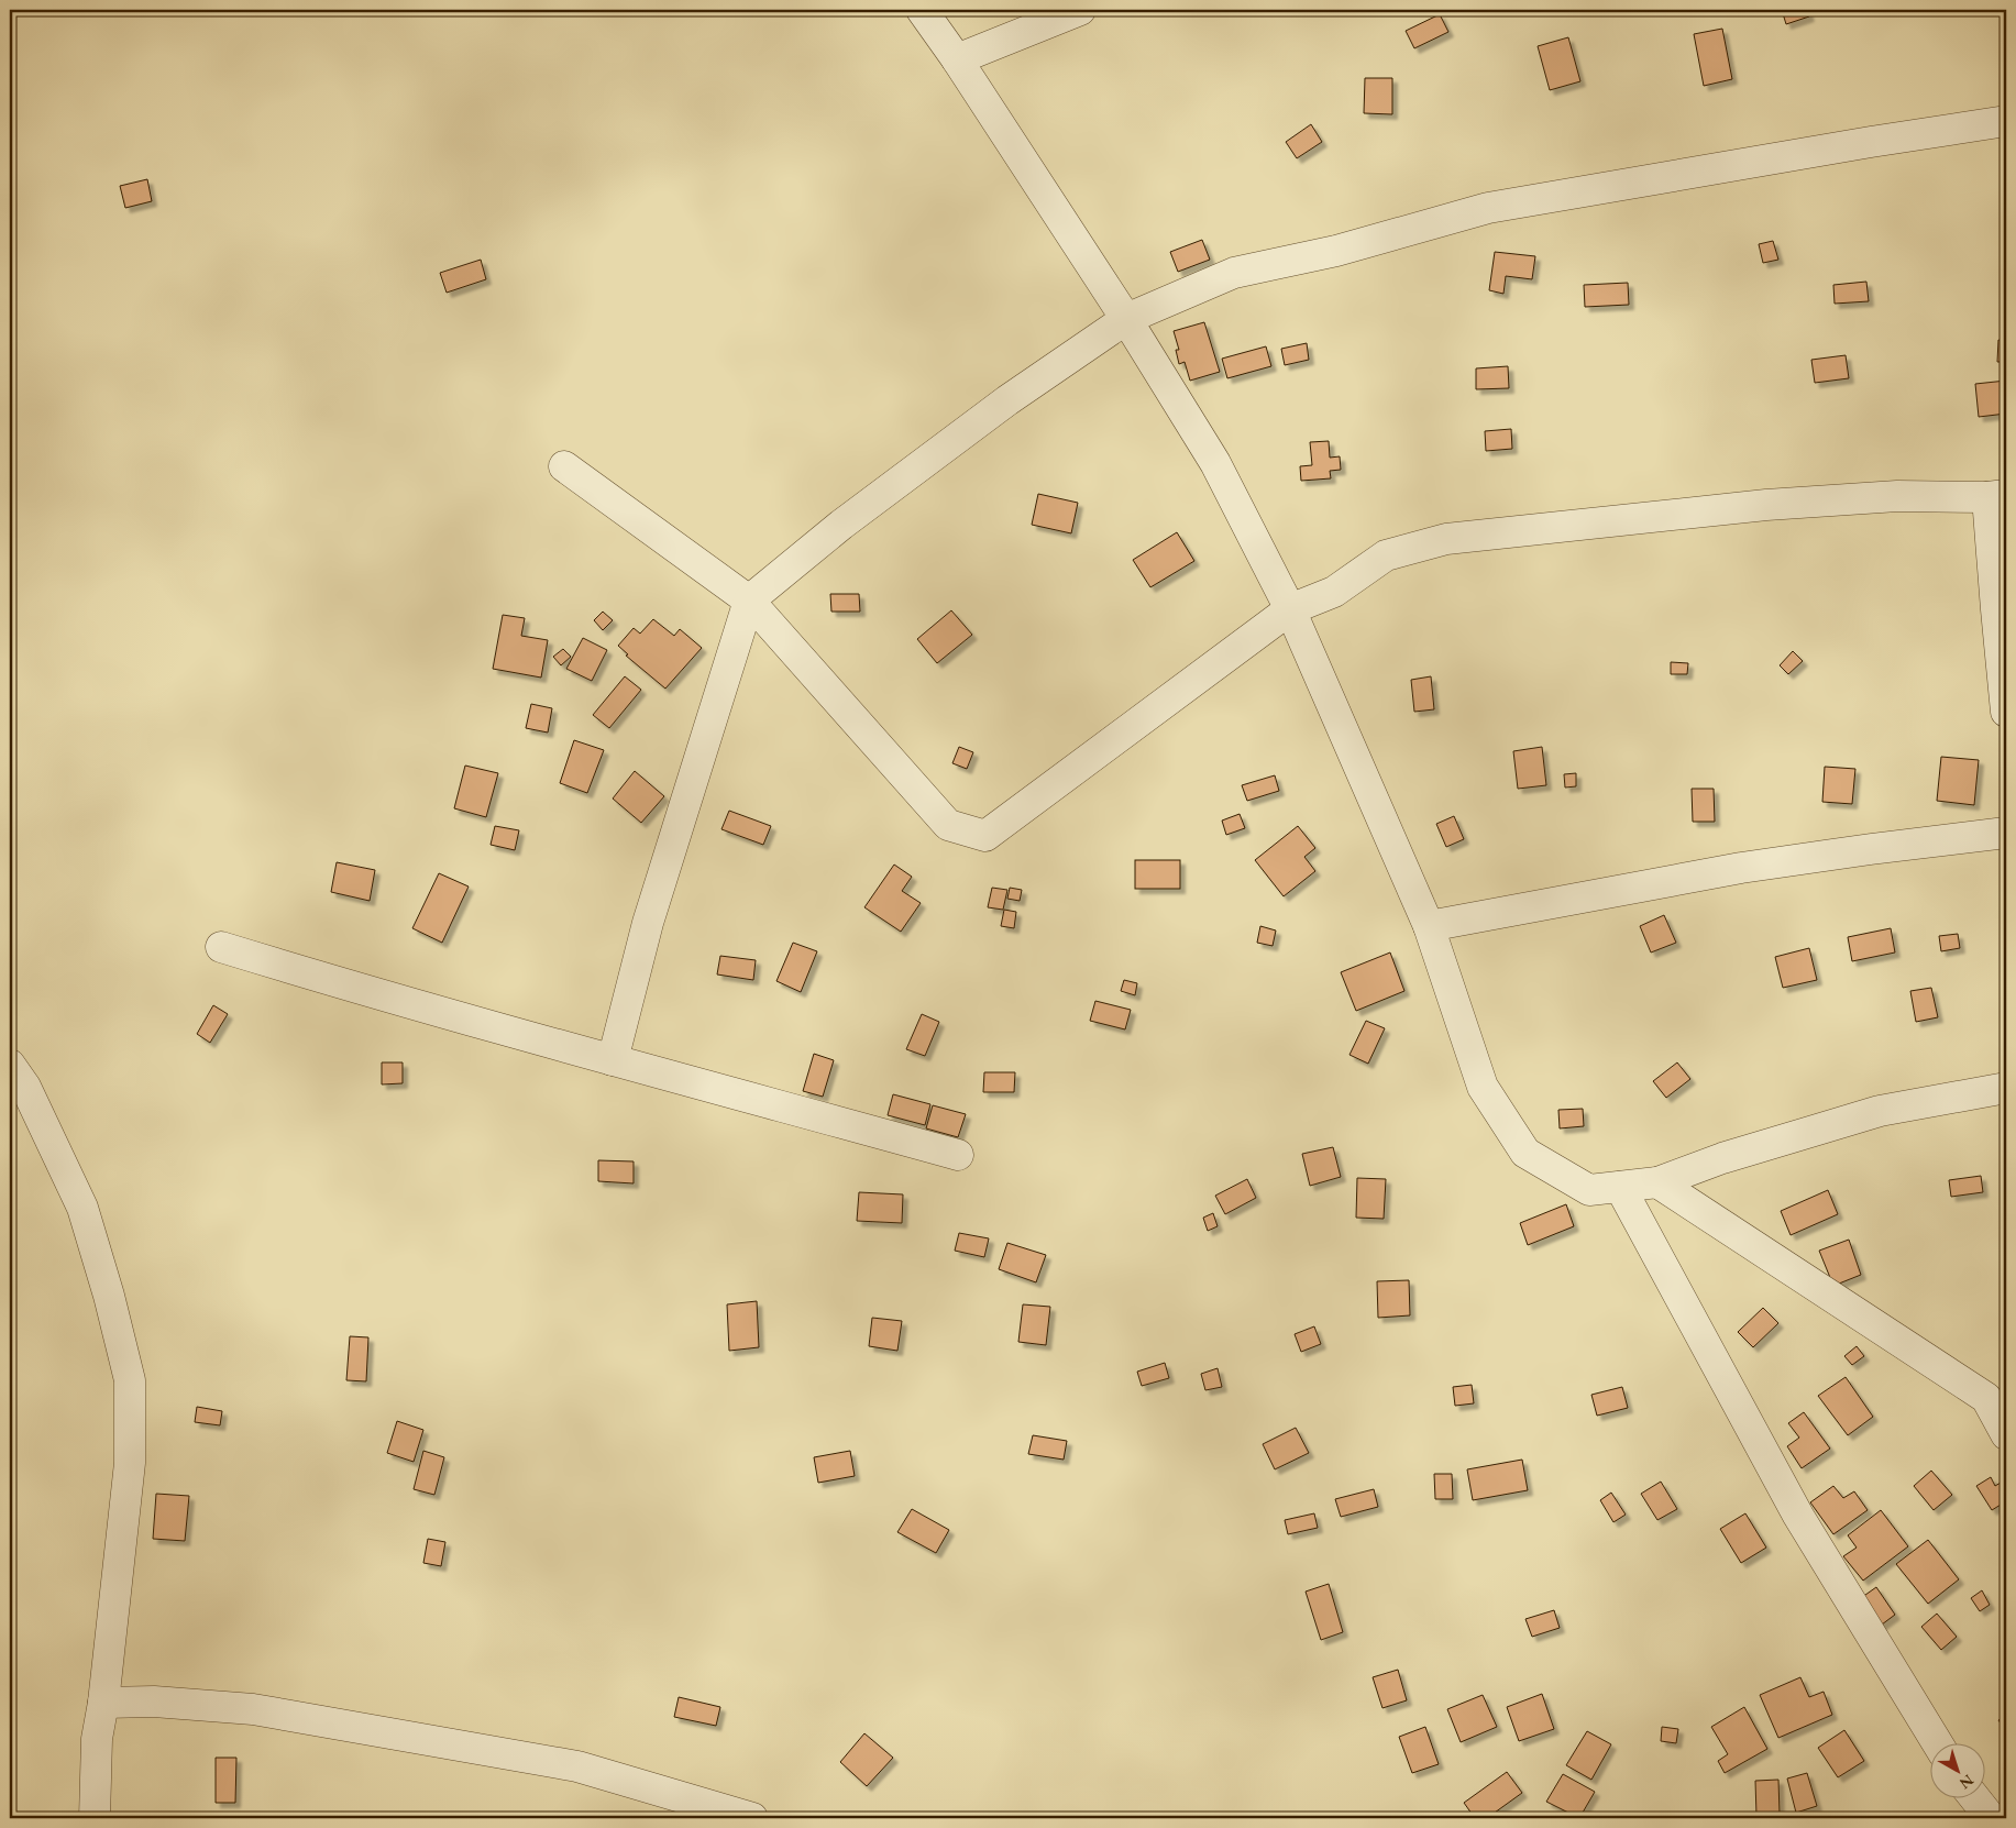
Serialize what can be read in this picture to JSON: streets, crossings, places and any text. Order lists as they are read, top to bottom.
{
  "north": "bottom right"
}
